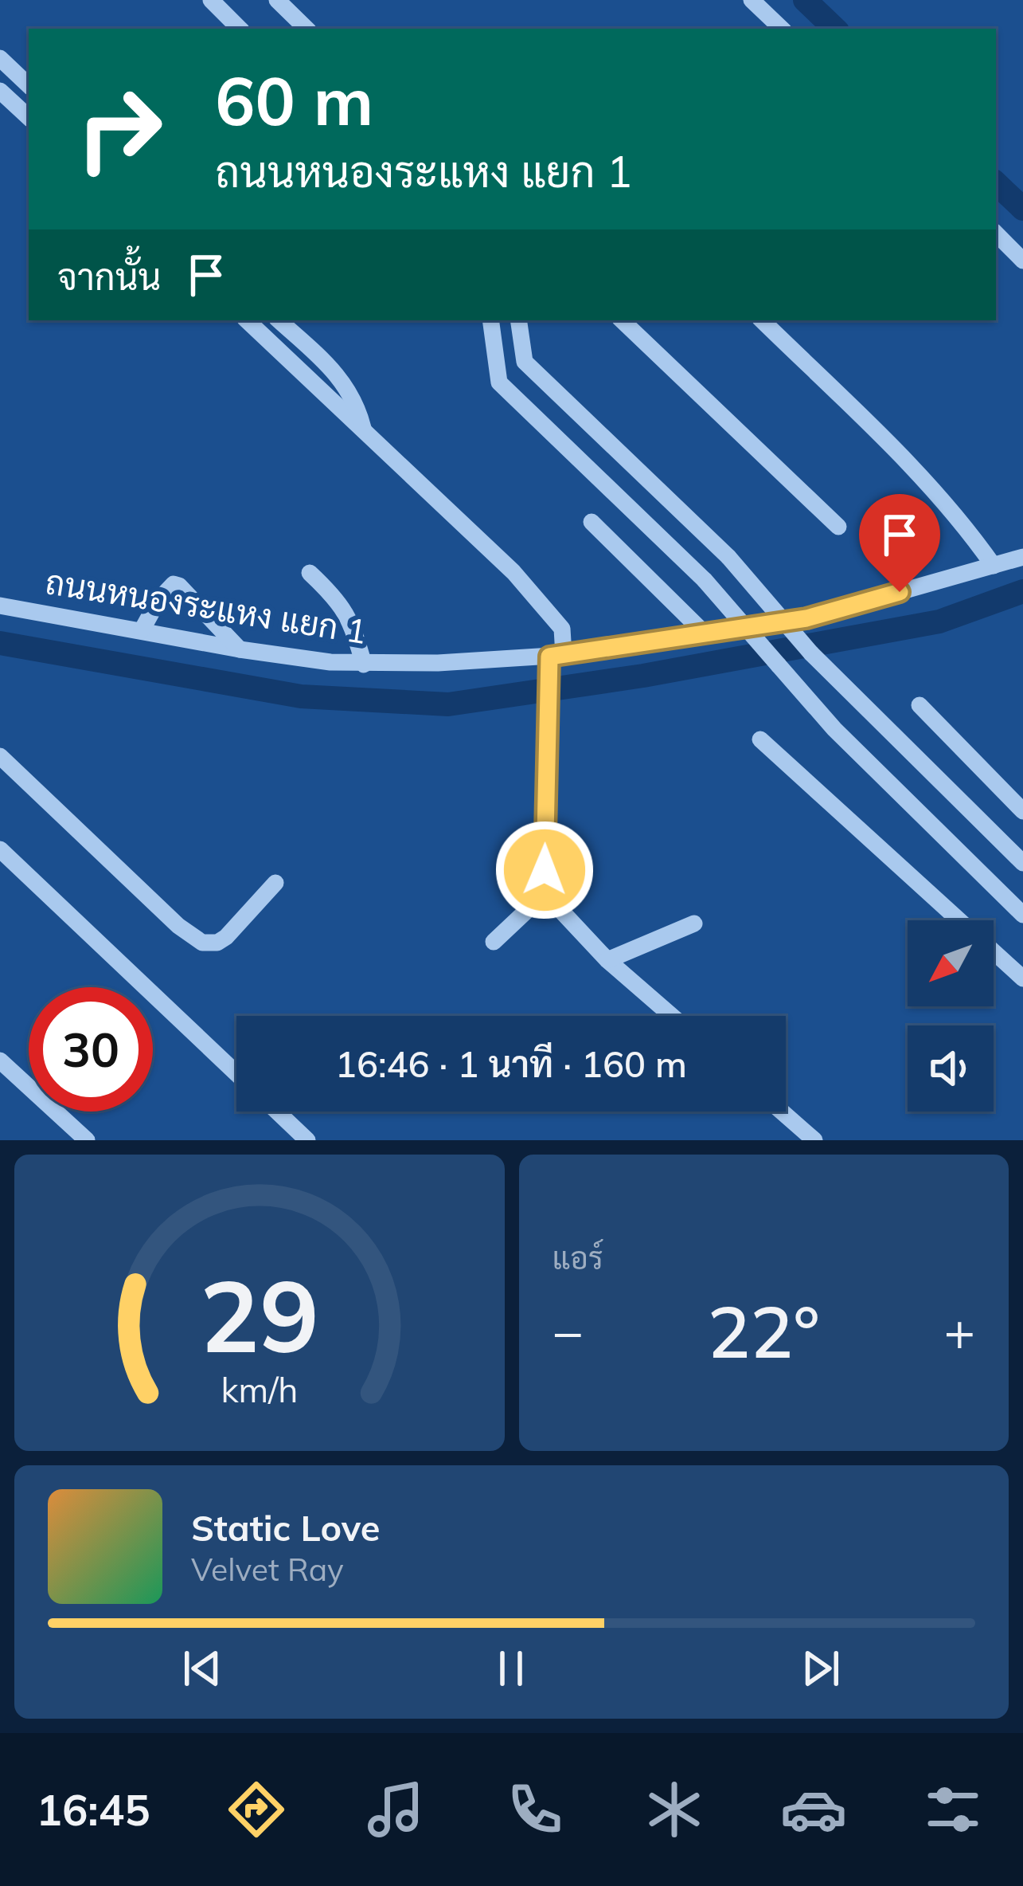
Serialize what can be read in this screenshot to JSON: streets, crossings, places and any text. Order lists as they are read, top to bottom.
{
  "streets": {
    "street": ["ถนนหนองระแหง แยก 1"]
  },
  "north": "bottom left",
  "page": {
    "turn": ["60 m", "ถนนหนองระแหง แยก 1"],
    "then": "จากนั้น",
    "limit": "30",
    "trip": "16:46 · 1 นาที · 160 m",
    "tile": "แอร์",
    "heat": ["−", "22°", "+"],
    "song": ["Static Love", "Velvet Ray"],
    "tabs": "16:45",
    "gauge": ["29", "km/h"]
  }
}
